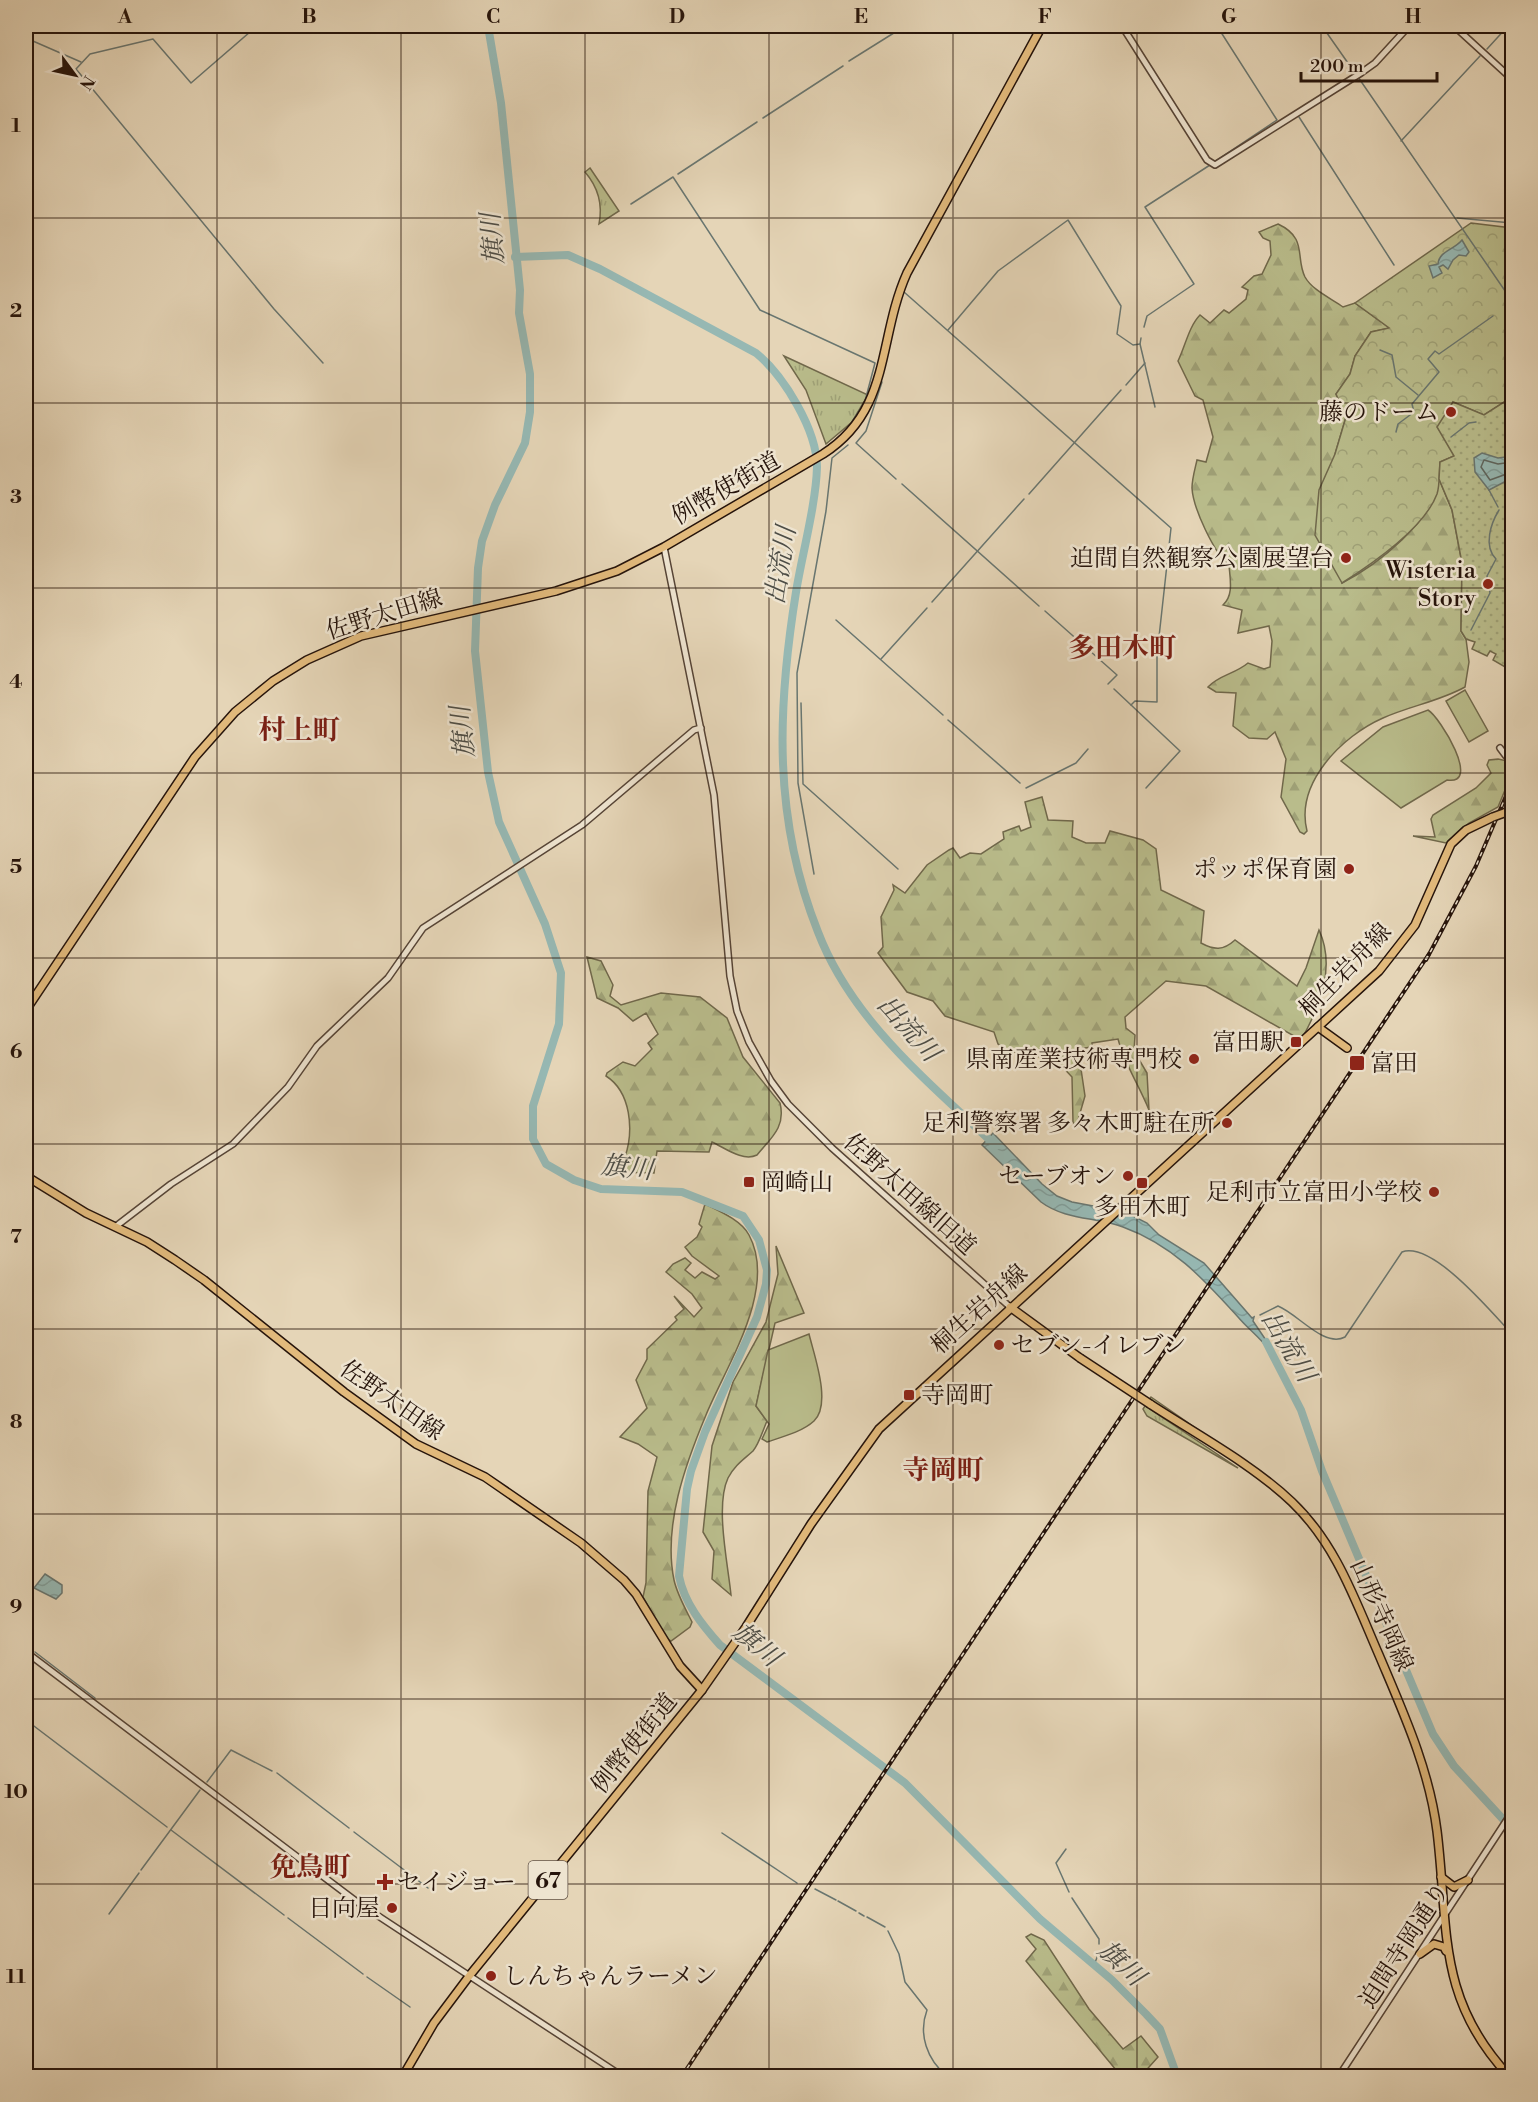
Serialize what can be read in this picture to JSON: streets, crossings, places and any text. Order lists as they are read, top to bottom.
{
  "streets": {
    "main road": [
      "例幣使街道",
      "佐野太田線",
      "桐生岩舟線",
      "山形寺岡線",
      "67"
    ],
    "street": ["佐野太田線旧道", "迫間寺岡通り"]
  },
  "crossings": [
    ["例幣使街道", "佐野太田線"],
    ["例幣使街道", "桐生岩舟線"],
    ["例幣使街道", "佐野太田線旧道"],
    ["桐生岩舟線", "佐野太田線旧道"],
    ["桐生岩舟線", "山形寺岡線"],
    ["佐野太田線旧道", "山形寺岡線"],
    ["山形寺岡線", "迫間寺岡通り"]
  ],
  "districts": [
    "多田木町",
    "村上町",
    "寺岡町",
    "免鳥町"
  ],
  "water": ["旗川", "出流川"],
  "places": {
    "other": [
      "藤のドーム",
      "迫間自然観察公園展望台",
      "Wisteria Story",
      "ポッポ保育園",
      "県南産業技術専門校",
      "足利警察署 多々木町駐在所",
      "セーブオン",
      "足利市立富田小学校",
      "セブン-イレブン",
      "日向屋",
      "しんちゃんラーメン"
    ],
    "transit": [
      "富田駅",
      "富田",
      "岡崎山",
      "多田木町",
      "寺岡町"
    ],
    "health": ["セイジョー"]
  },
  "scale_bar": "200 m",
  "north": "bottom right",
  "grid": {
    "columns": [
      "A",
      "B",
      "C",
      "D",
      "E",
      "F",
      "G",
      "H"
    ],
    "rows": [
      "1",
      "2",
      "3",
      "4",
      "5",
      "6",
      "7",
      "8",
      "9",
      "10",
      "11"
    ]
  }
}
